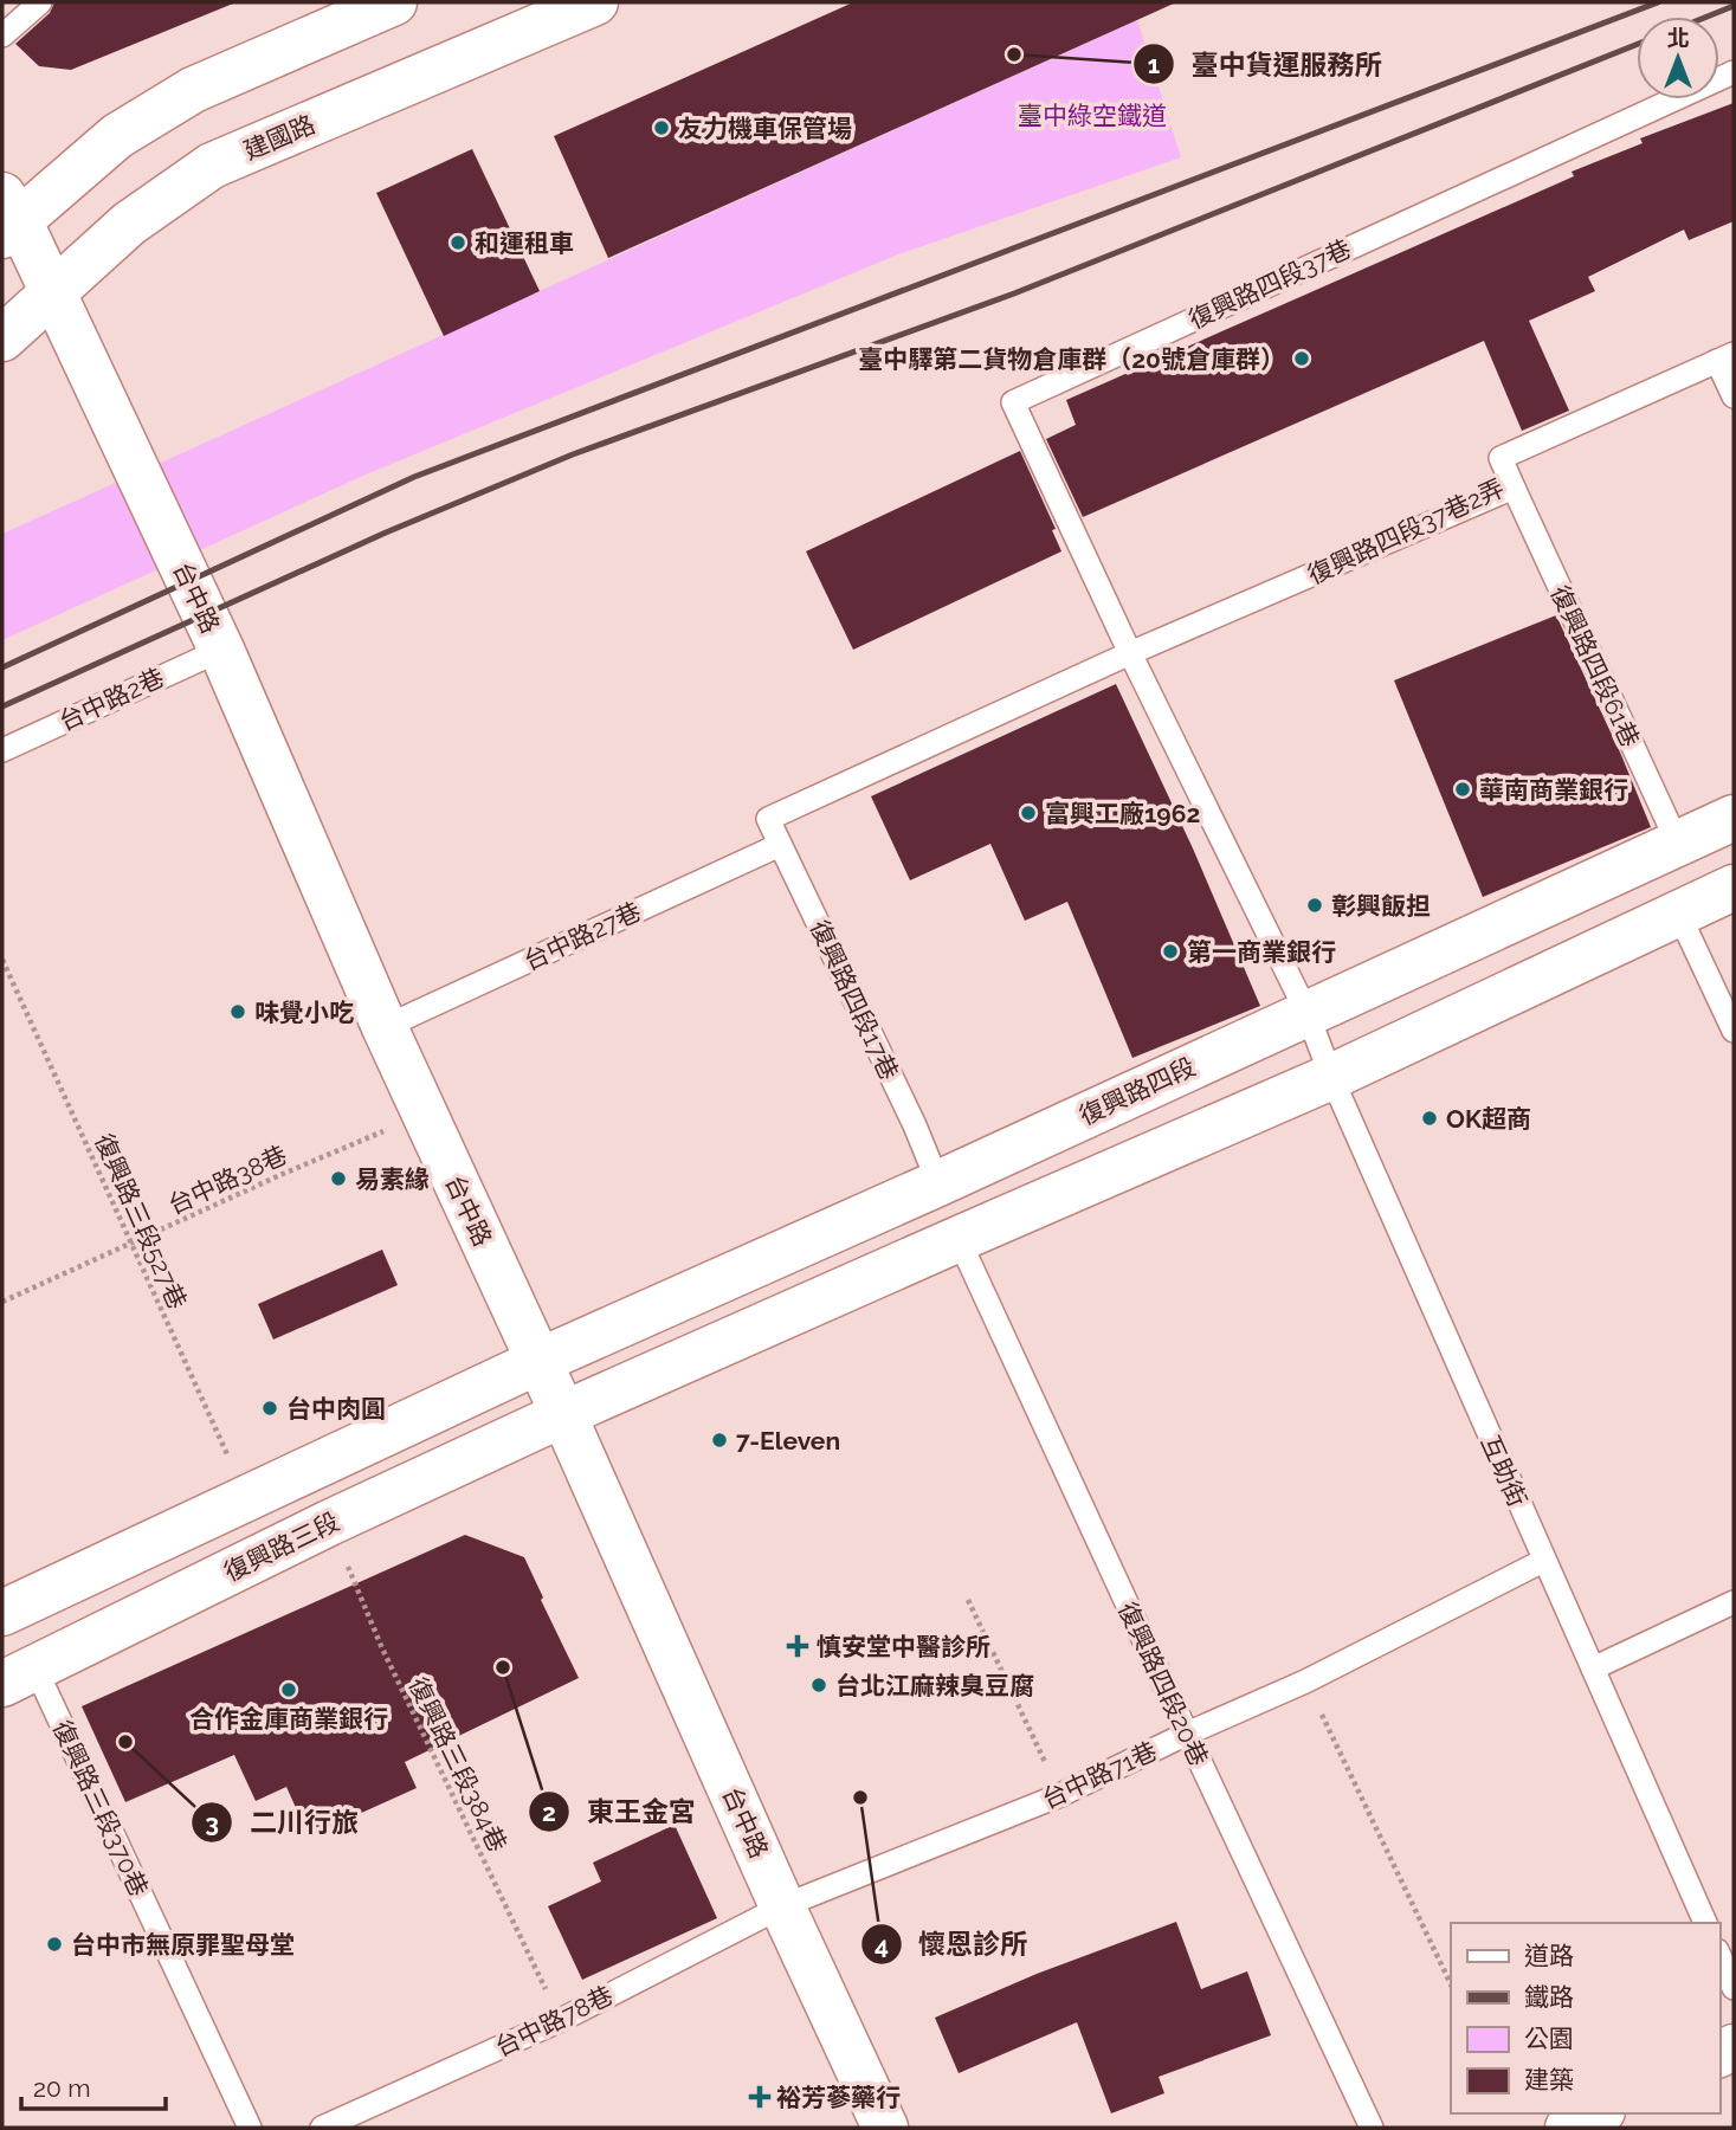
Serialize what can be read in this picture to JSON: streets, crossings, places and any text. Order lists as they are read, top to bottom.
{
  "streets": {
    "main road": [
      "建國路",
      "台中路",
      "復興路四段",
      "復興路三段"
    ],
    "lane": [
      "復興路四段37巷",
      "復興路四段37巷2弄",
      "復興路四段61巷",
      "台中路2巷",
      "台中路27巷",
      "復興路四段17巷",
      "互助街",
      "復興路四段20巷",
      "台中路71巷",
      "復興路三段370巷",
      "台中路78巷"
    ],
    "path": ["台中路38巷", "復興路三段527巷", "復興路三段384巷"]
  },
  "crossings": [
    ["建國路", "台中路"],
    ["復興路四段37巷", "復興路四段37巷2弄"],
    ["復興路四段37巷", "復興路四段17巷"],
    ["復興路四段37巷", "復興路四段"],
    ["復興路四段37巷", "互助街"],
    ["復興路四段37巷2弄", "復興路四段61巷"],
    ["復興路四段37巷2弄", "復興路四段17巷"],
    ["台中路", "台中路2巷"],
    ["台中路", "台中路27巷"],
    ["台中路", "復興路四段"],
    ["台中路", "台中路38巷"],
    ["台中路", "復興路三段"],
    ["台中路", "台中路71巷"],
    ["台中路", "台中路78巷"],
    ["復興路四段61巷", "復興路四段"],
    ["台中路27巷", "復興路四段17巷"],
    ["復興路四段17巷", "復興路四段"],
    ["復興路四段", "互助街"],
    ["台中路38巷", "復興路三段527巷"],
    ["互助街", "台中路71巷"],
    ["復興路三段", "復興路三段384巷"],
    ["復興路三段", "復興路三段370巷"],
    ["復興路四段20巷", "台中路71巷"],
    ["復興路三段384巷", "台中路78巷"],
    ["台中路71巷", "台中路78巷"]
  ],
  "parks": ["臺中綠空鐵道"],
  "places": {
    "other": [
      "臺中貨運服務所",
      "友力機車保管場",
      "和運租車",
      "臺中驛第二貨物倉庫群（20號倉庫群）",
      "華南商業銀行",
      "富興工廠1962",
      "彰興飯担",
      "第一商業銀行",
      "味覺小吃",
      "OK超商",
      "易素緣",
      "台中肉圓",
      "7-Eleven",
      "東王金宮",
      "台北江麻辣臭豆腐",
      "合作金庫商業銀行",
      "二川行旅",
      "懷恩診所",
      "台中市無原罪聖母堂"
    ],
    "health": ["慎安堂中醫診所", "裕芳蔘藥行"]
  },
  "legend": [
    "道路",
    "鐵路",
    "公園",
    "建築"
  ],
  "scale_bar": "20 m",
  "north": "top"
}
